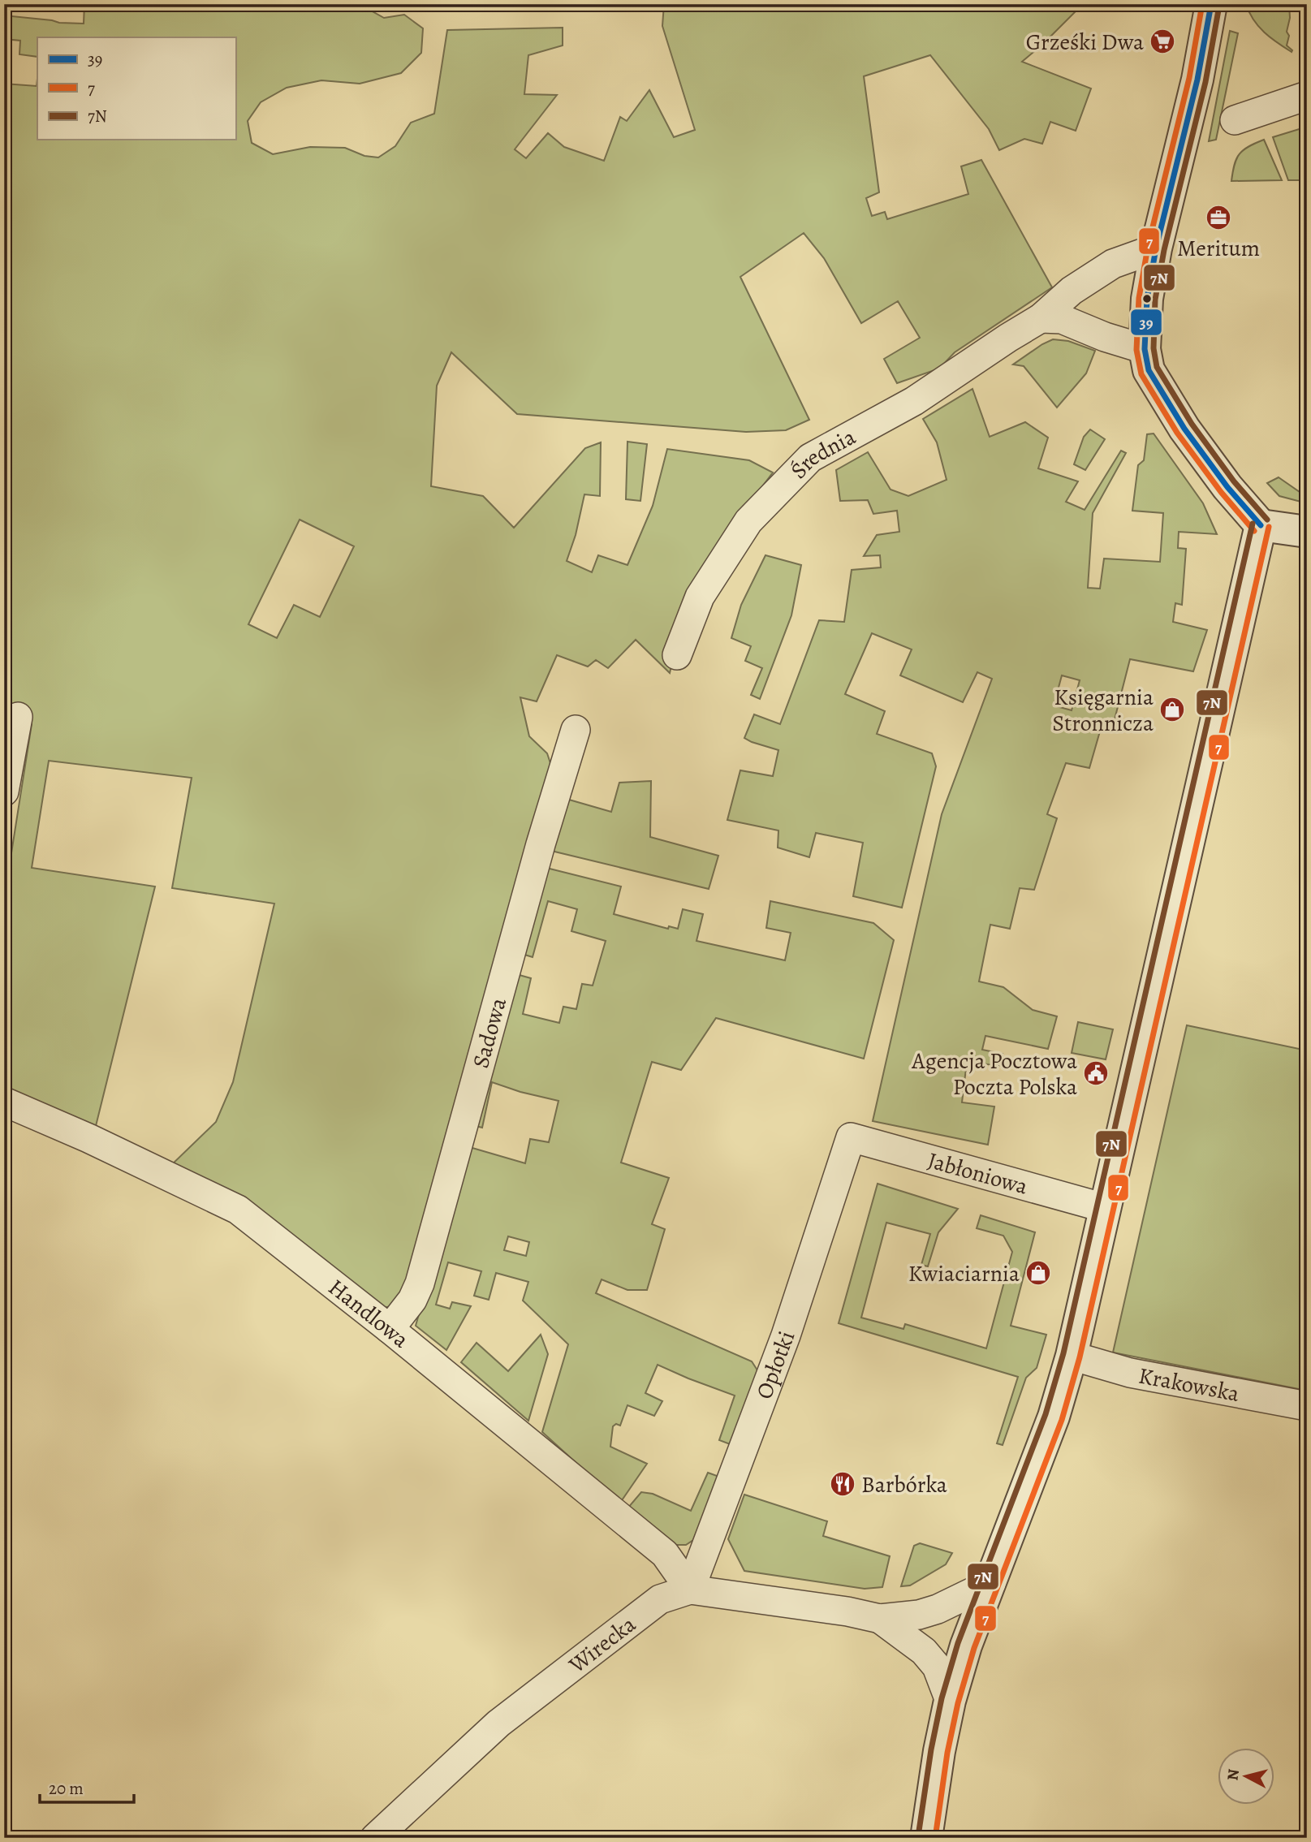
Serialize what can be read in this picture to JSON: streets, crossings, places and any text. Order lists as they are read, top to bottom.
{
  "streets": {
    "street": [
      "Średnia",
      "Sadowa",
      "Jabłoniowa",
      "Handlowa",
      "Opłotki",
      "Krakowska",
      "Wirecka"
    ]
  },
  "crossings": [
    ["Sadowa", "Handlowa"],
    ["Jabłoniowa", "Opłotki"],
    ["Handlowa", "Opłotki"],
    ["Handlowa", "Wirecka"],
    ["Opłotki", "Wirecka"]
  ],
  "places": {
    "supermarket": ["Grześki Dwa"],
    "office": ["Meritum"],
    "shop": ["Księgarnia Stronnicza", "Kwiaciarnia"],
    "public building": ["Agencja Pocztowa Poczta Polska"],
    "restaurant": ["Barbórka"]
  },
  "lines": ["transit line 39", "transit line 7", "transit line 7N"],
  "legend": ["39", "7", "7N"],
  "scale_bar": "20 m",
  "north": "left"
}
